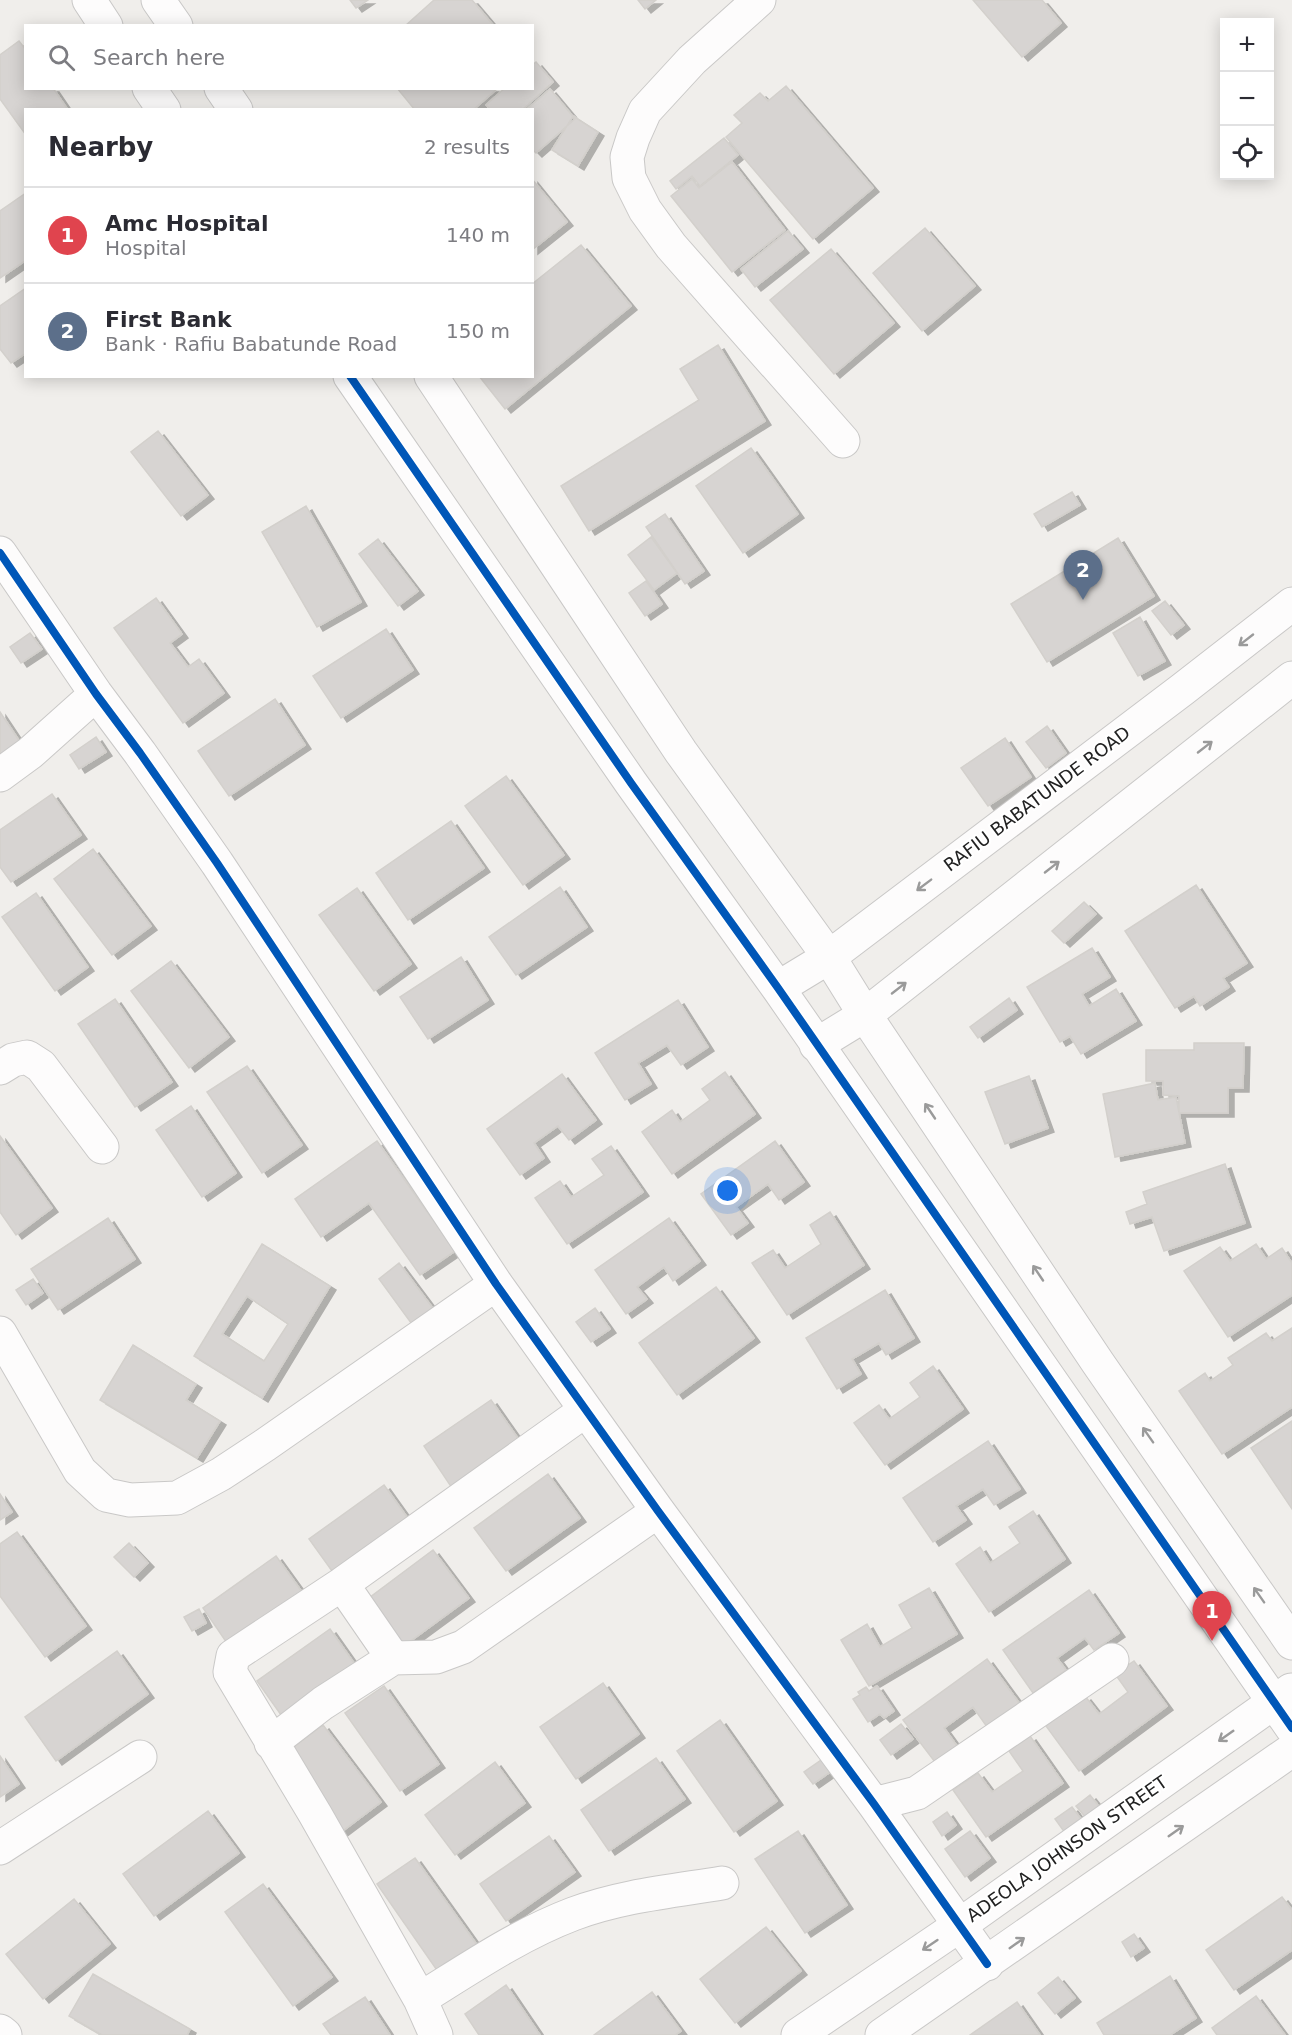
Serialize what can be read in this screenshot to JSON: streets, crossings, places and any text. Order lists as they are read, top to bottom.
{
  "streets": {
    "street": ["RAFIU BABATUNDE ROAD", "ADEOLA JOHNSON STREET"]
  },
  "page": {
    "map_buttons": ["+", "−"],
    "search": "Search here",
    "heading": ["Nearby", "2 results"],
    "list": [
      {
        "mark": "1",
        "name": "Amc Hospital",
        "note": "Hospital",
        "value": "140 m"
      },
      {
        "mark": "2",
        "name": "First Bank",
        "note": "Bank · Rafiu Babatunde Road",
        "value": "150 m"
      }
    ],
    "pins": ["2", "1"]
  }
}
